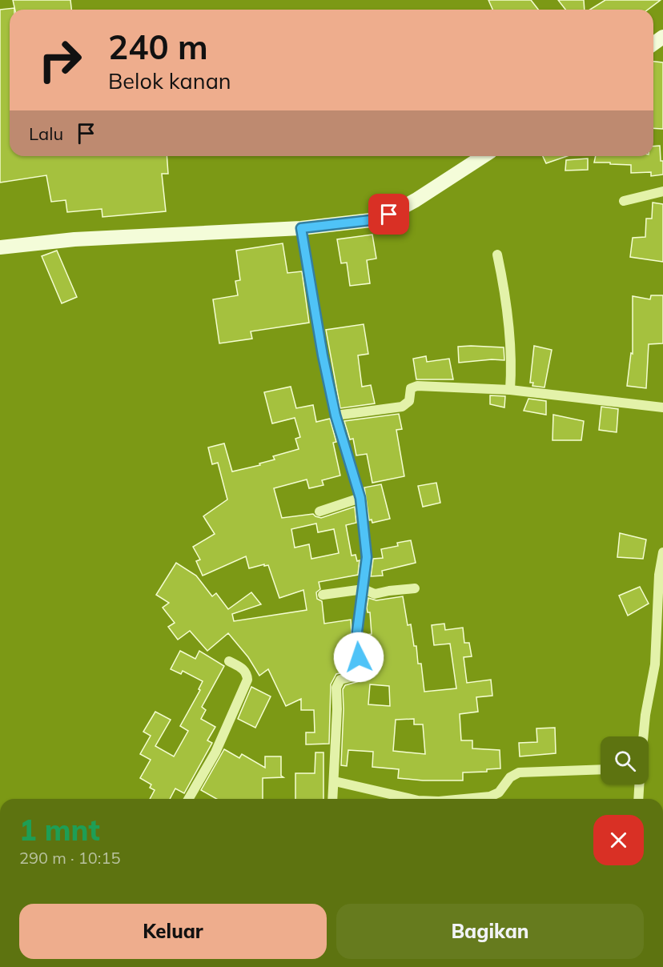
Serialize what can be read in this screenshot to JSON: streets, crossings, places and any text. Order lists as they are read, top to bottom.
{
  "page": {
    "turn": ["240 m", "Belok kanan"],
    "then": "Lalu",
    "heading": ["1 mnt", "290 m · 10:15"],
    "buttons": ["Keluar", "Bagikan"]
  }
}
